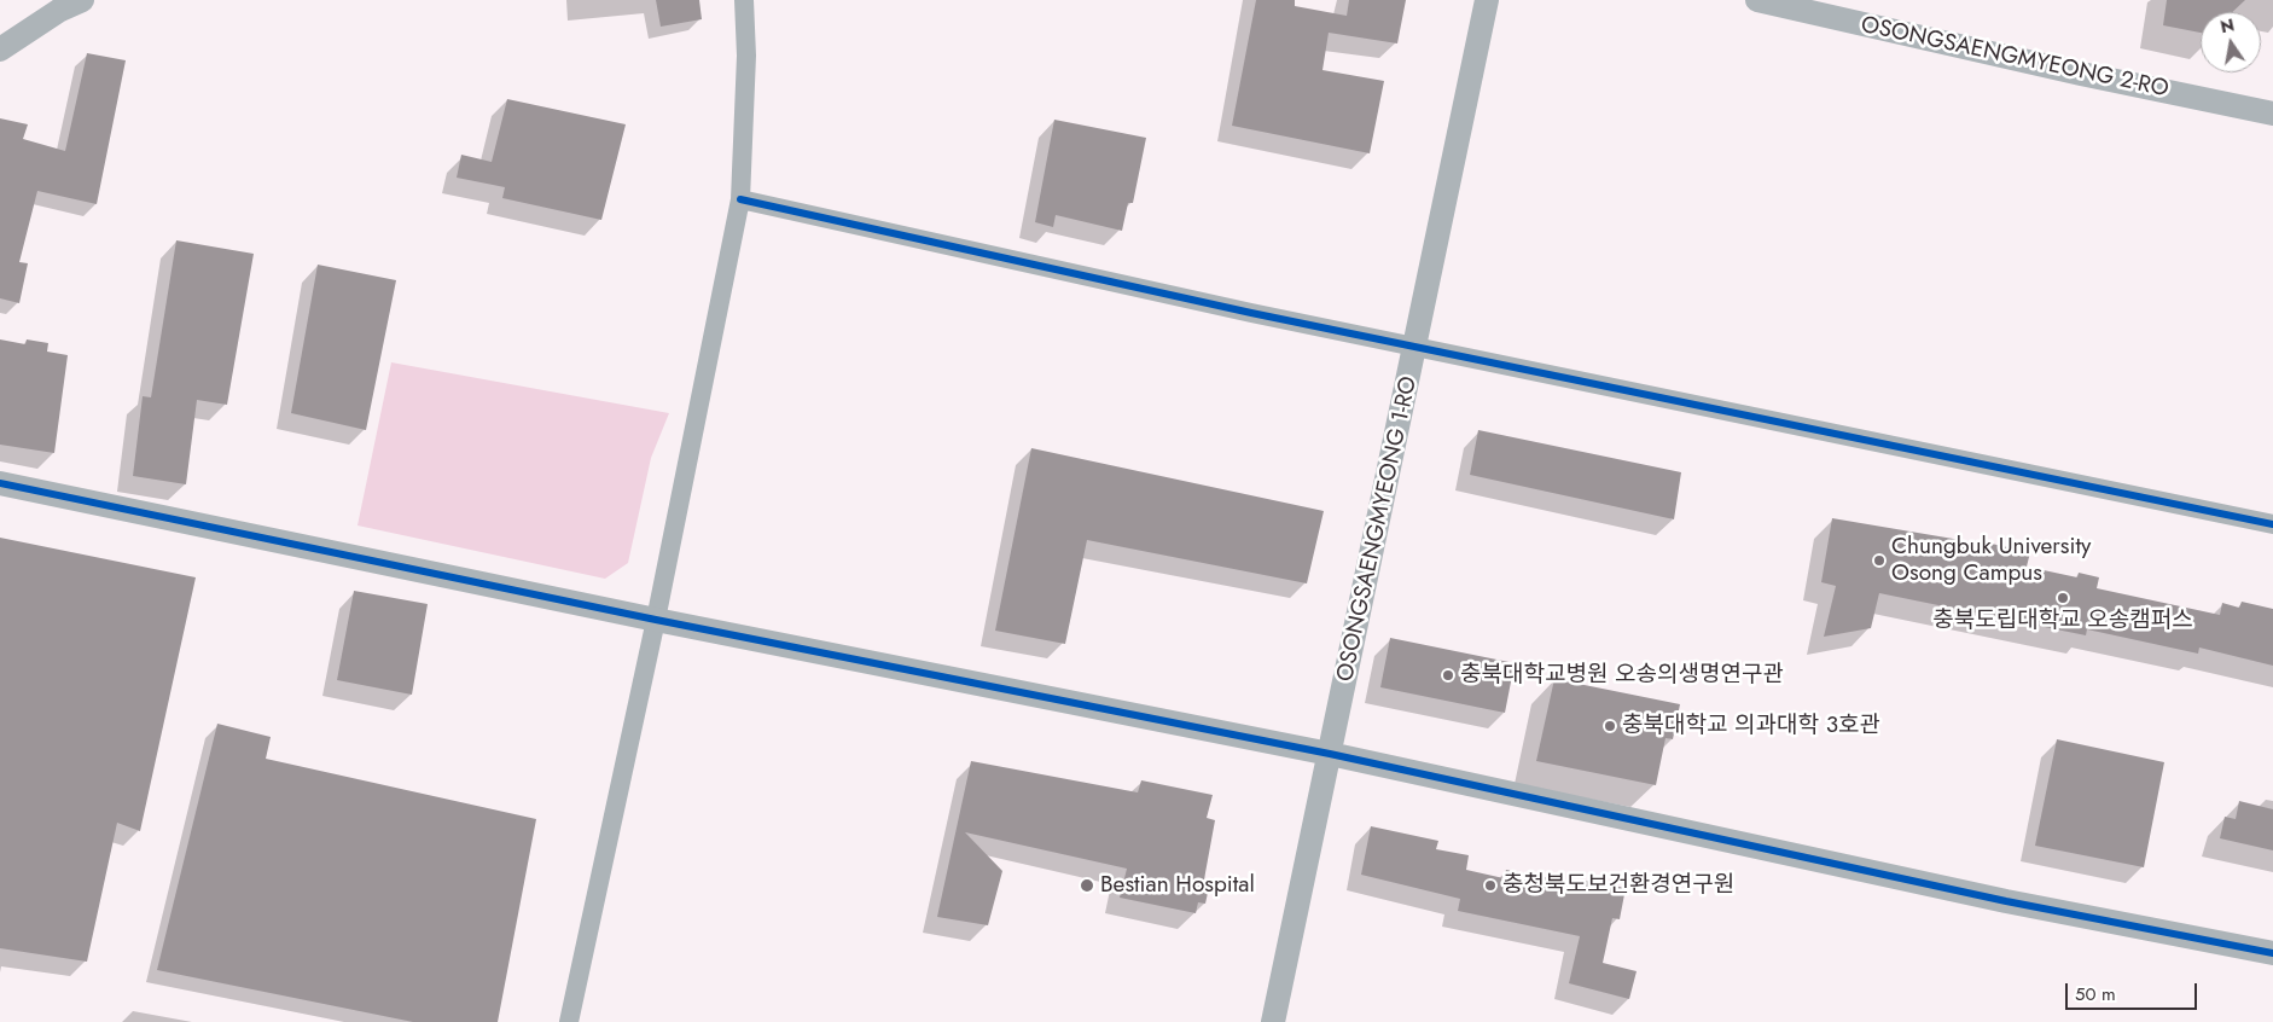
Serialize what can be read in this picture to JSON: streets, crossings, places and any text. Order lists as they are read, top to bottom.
{
  "streets": {
    "street": ["OSONGSAENGMYEONG 2-RO", "OSONGSAENGMYEONG 1-RO"]
  },
  "places": [
    "Chungbuk University Osong Campus",
    "충북도립대학교 오송캠퍼스",
    "충북대학교병원 오송의생명연구관",
    "충북대학교 의과대학 3호관",
    "Bestian Hospital",
    "충청북도보건환경연구원"
  ],
  "scale_bar": "50 m",
  "north": "top"
}
